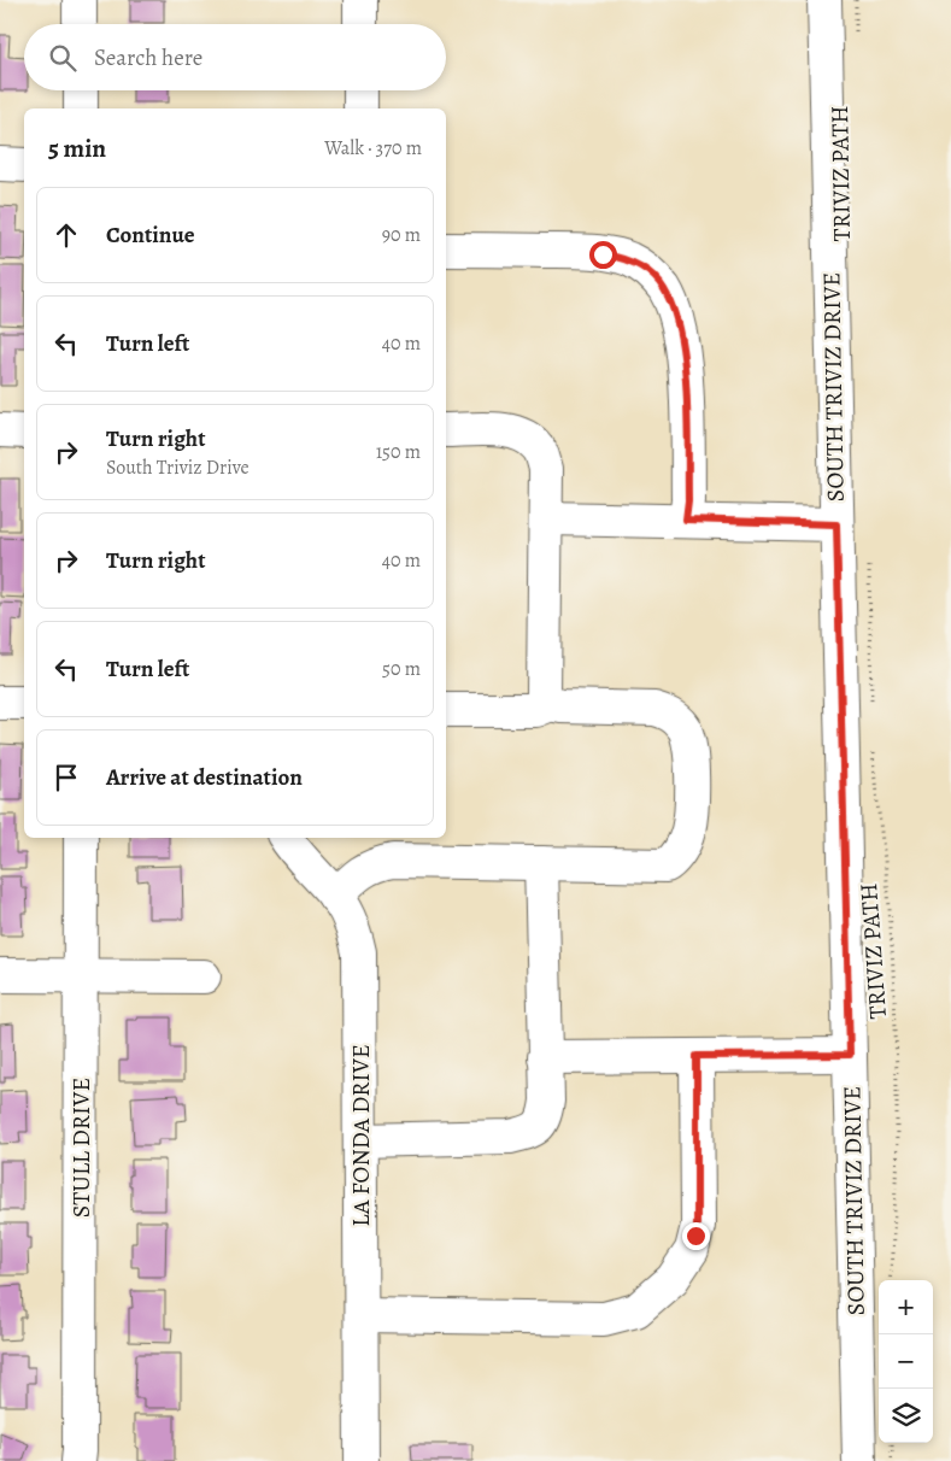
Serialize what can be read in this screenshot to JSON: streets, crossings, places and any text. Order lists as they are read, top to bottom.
{
  "streets": {
    "street": ["SOUTH TRIVIZ DRIVE", "LA FONDA DRIVE", "STULL DRIVE"],
    "path": ["TRIVIZ PATH"]
  },
  "page": {
    "search": "Search here",
    "heading": ["5 min", "Walk · 370 m"],
    "list": [
      ["Continue", "90 m"],
      ["Turn left", "40 m"],
      ["Turn right", "South Triviz Drive", "150 m"],
      ["Turn right", "40 m"],
      ["Turn left", "50 m"],
      "Arrive at destination"
    ],
    "map_buttons": ["+", "−"]
  }
}
